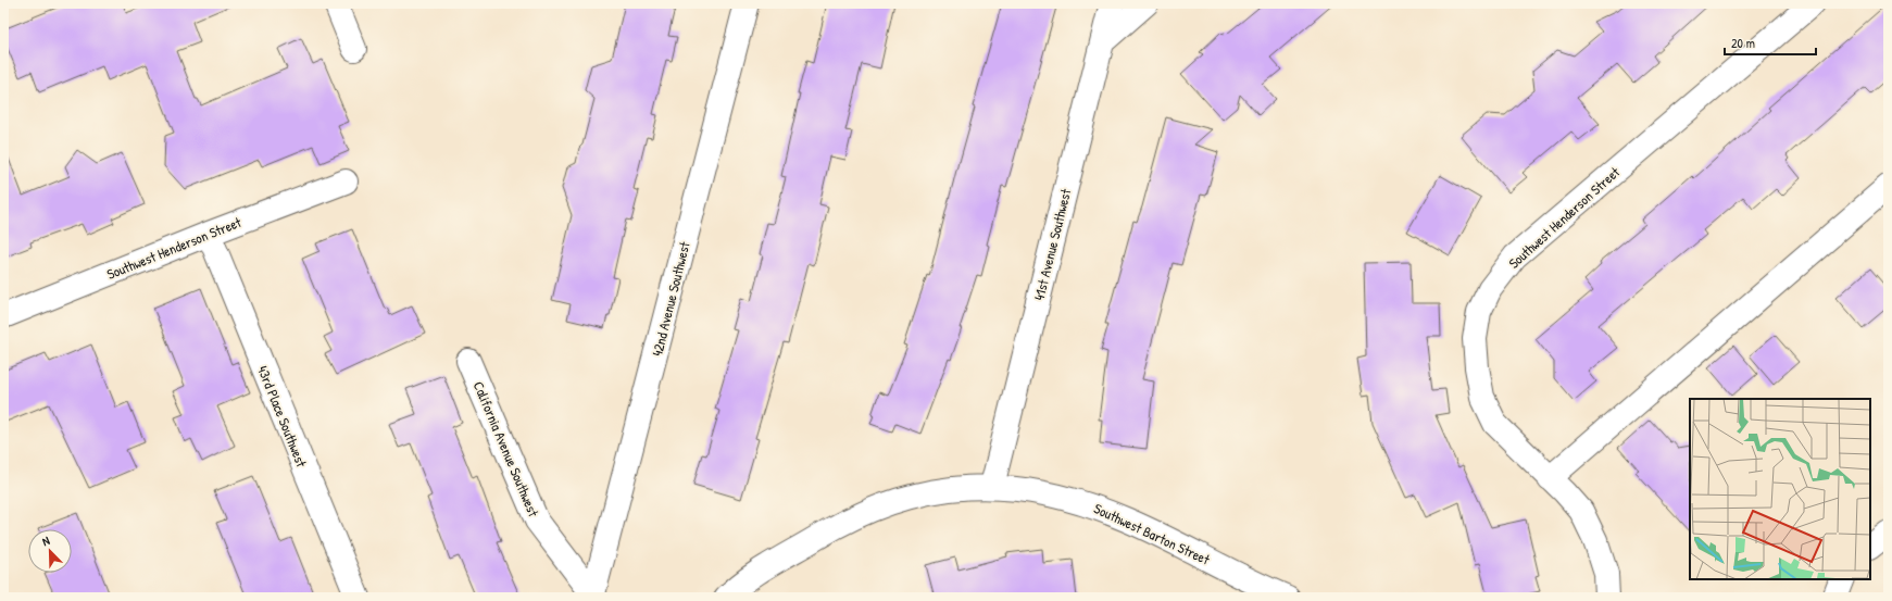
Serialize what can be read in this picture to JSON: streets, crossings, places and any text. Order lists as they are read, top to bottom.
{
  "streets": {
    "street": [
      "Southwest Henderson Street",
      "41st Avenue Southwest",
      "42nd Avenue Southwest",
      "43rd Place Southwest",
      "California Avenue Southwest",
      "Southwest Barton Street"
    ]
  },
  "crossings": [
    ["Southwest Henderson Street", "43rd Place Southwest"],
    ["41st Avenue Southwest", "Southwest Barton Street"],
    ["42nd Avenue Southwest", "California Avenue Southwest"]
  ],
  "scale_bar": "20 m",
  "north": "top left"
}
